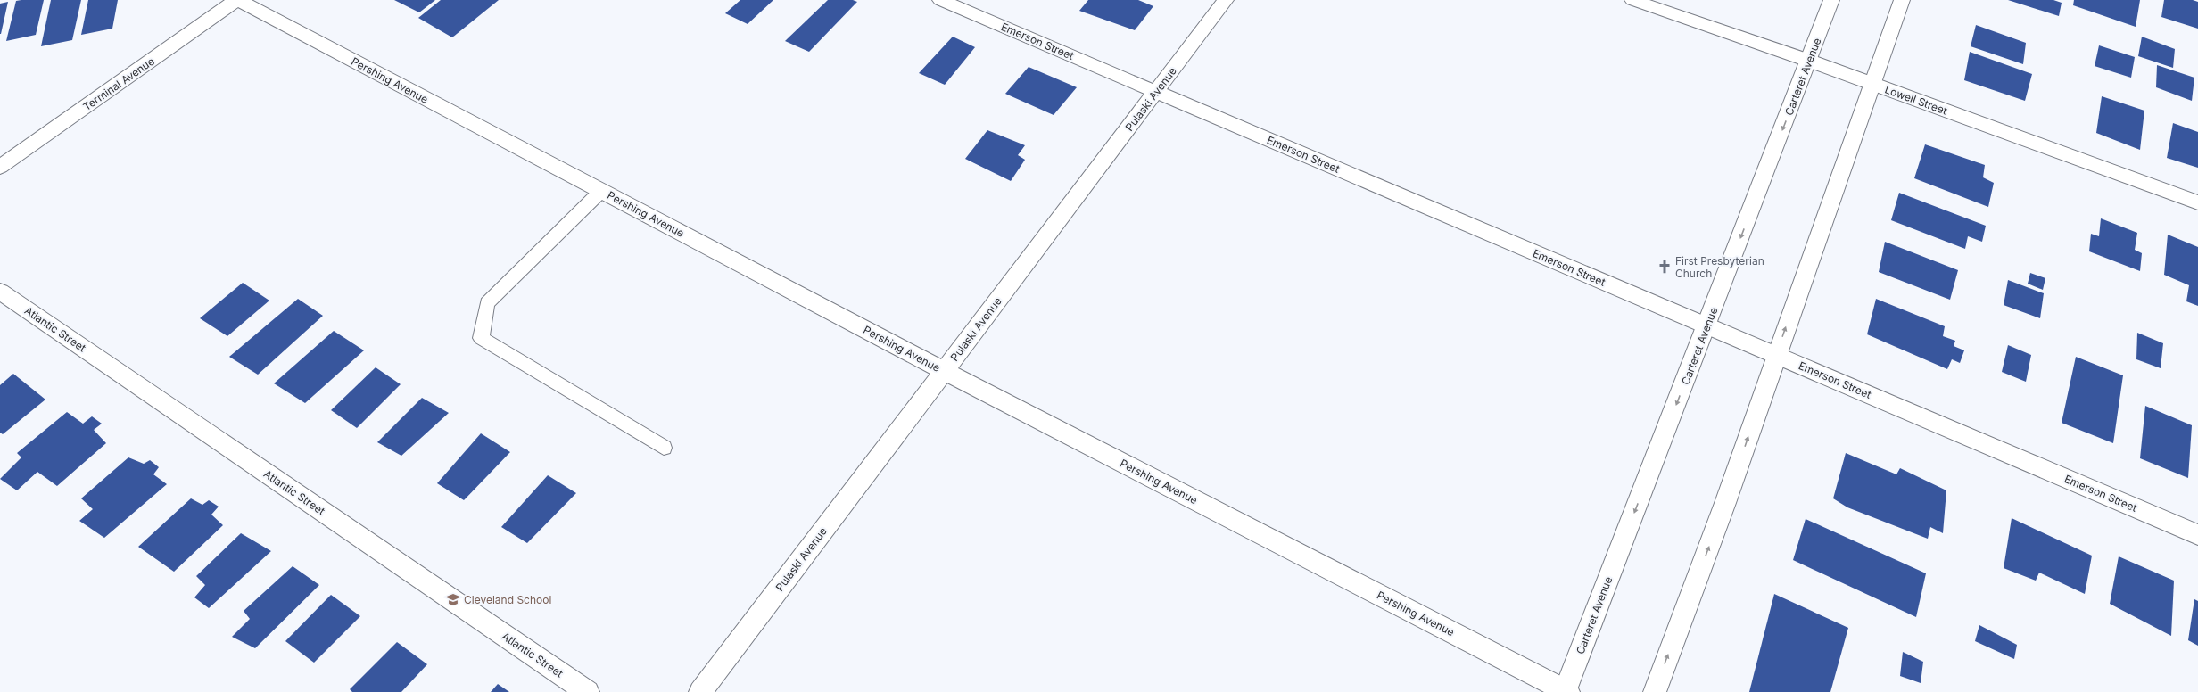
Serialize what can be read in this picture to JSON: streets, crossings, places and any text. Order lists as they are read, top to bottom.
{
  "streets": {
    "street": [
      "Emerson Street",
      "Carteret Avenue",
      "Pershing Avenue",
      "Terminal Avenue",
      "Pulaski Avenue",
      "Lowell Street",
      "Atlantic Street"
    ]
  },
  "crossings": [
    ["Emerson Street", "Carteret Avenue"],
    ["Emerson Street", "Pulaski Avenue"],
    ["Carteret Avenue", "Pershing Avenue"],
    ["Carteret Avenue", "Lowell Street"],
    ["Pershing Avenue", "Terminal Avenue"],
    ["Pershing Avenue", "Pulaski Avenue"]
  ],
  "places": {
    "church": ["First Presbyterian Church"],
    "school or university": ["Cleveland School"]
  }
}
